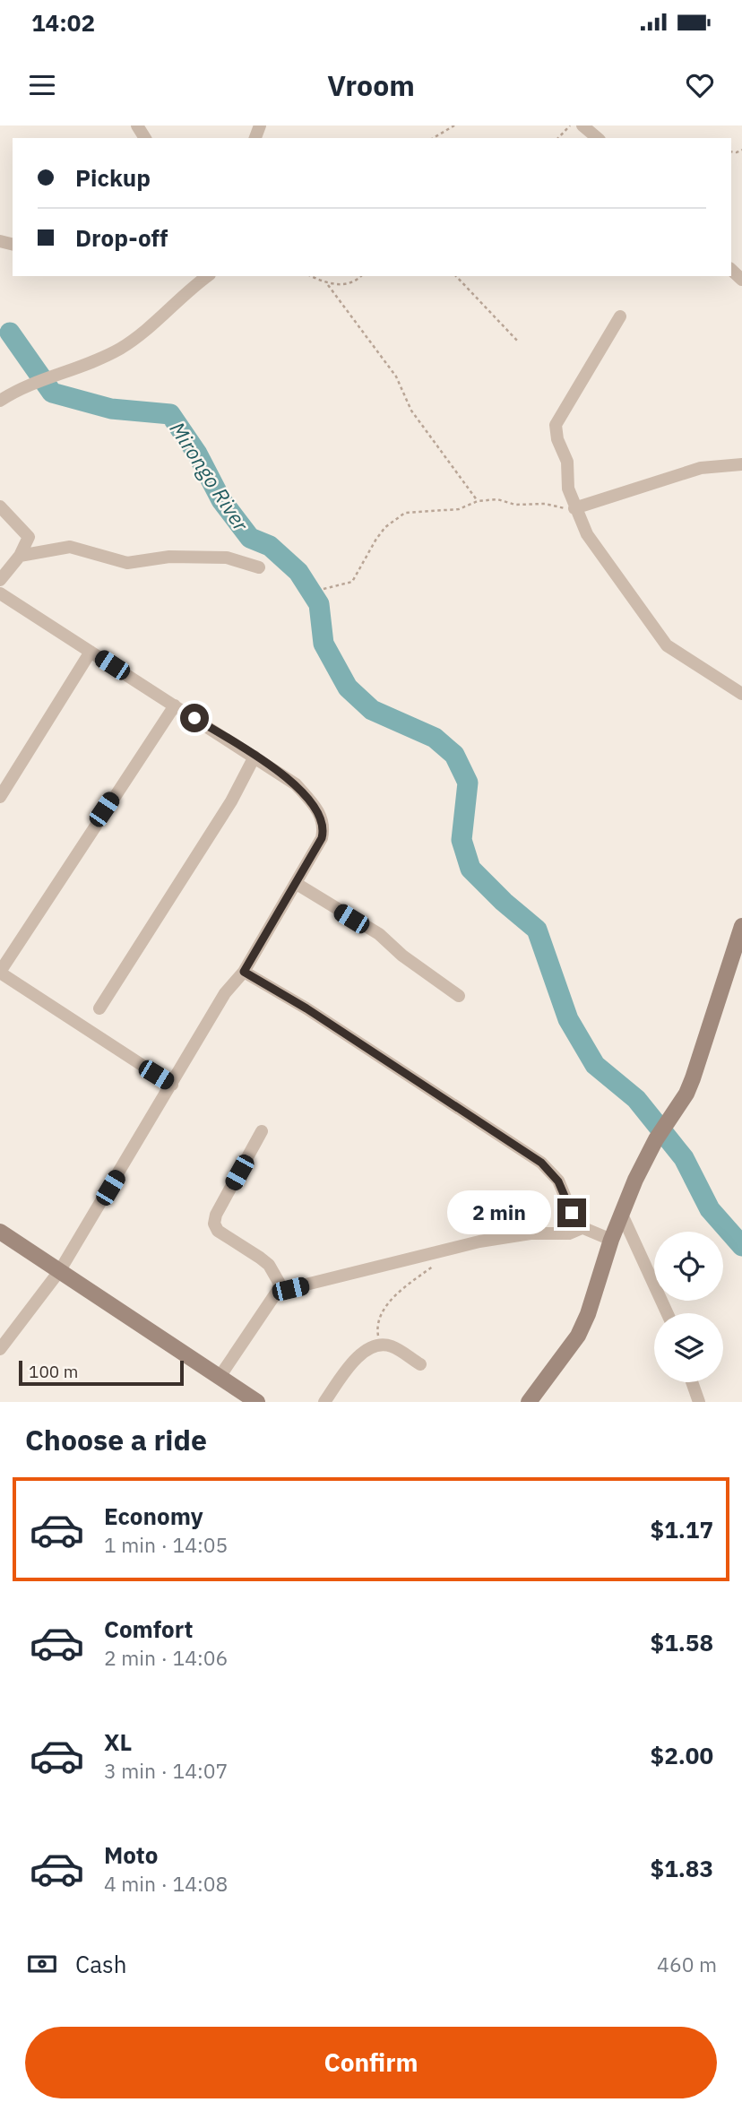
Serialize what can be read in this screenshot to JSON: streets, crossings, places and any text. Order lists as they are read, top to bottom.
{
  "water": ["Mirongo River"],
  "scale_bar": "100 m",
  "page": {
    "status": "14:02",
    "header": "Vroom",
    "banner": ["Pickup", "Drop-off"],
    "bubble": "2 min",
    "scale": "100 m",
    "heading": "Choose a ride",
    "list": [
      {
        "name": "Economy",
        "note": "1 min · 14:05",
        "value": "$1.17"
      },
      {
        "name": "Comfort",
        "note": "2 min · 14:06",
        "value": "$1.58"
      },
      {
        "name": "XL",
        "note": "3 min · 14:07",
        "value": "$2.00"
      },
      {
        "name": "Moto",
        "note": "4 min · 14:08",
        "value": "$1.83"
      }
    ],
    "pay": ["Cash", "460 m"],
    "buttons": "Confirm"
  }
}
